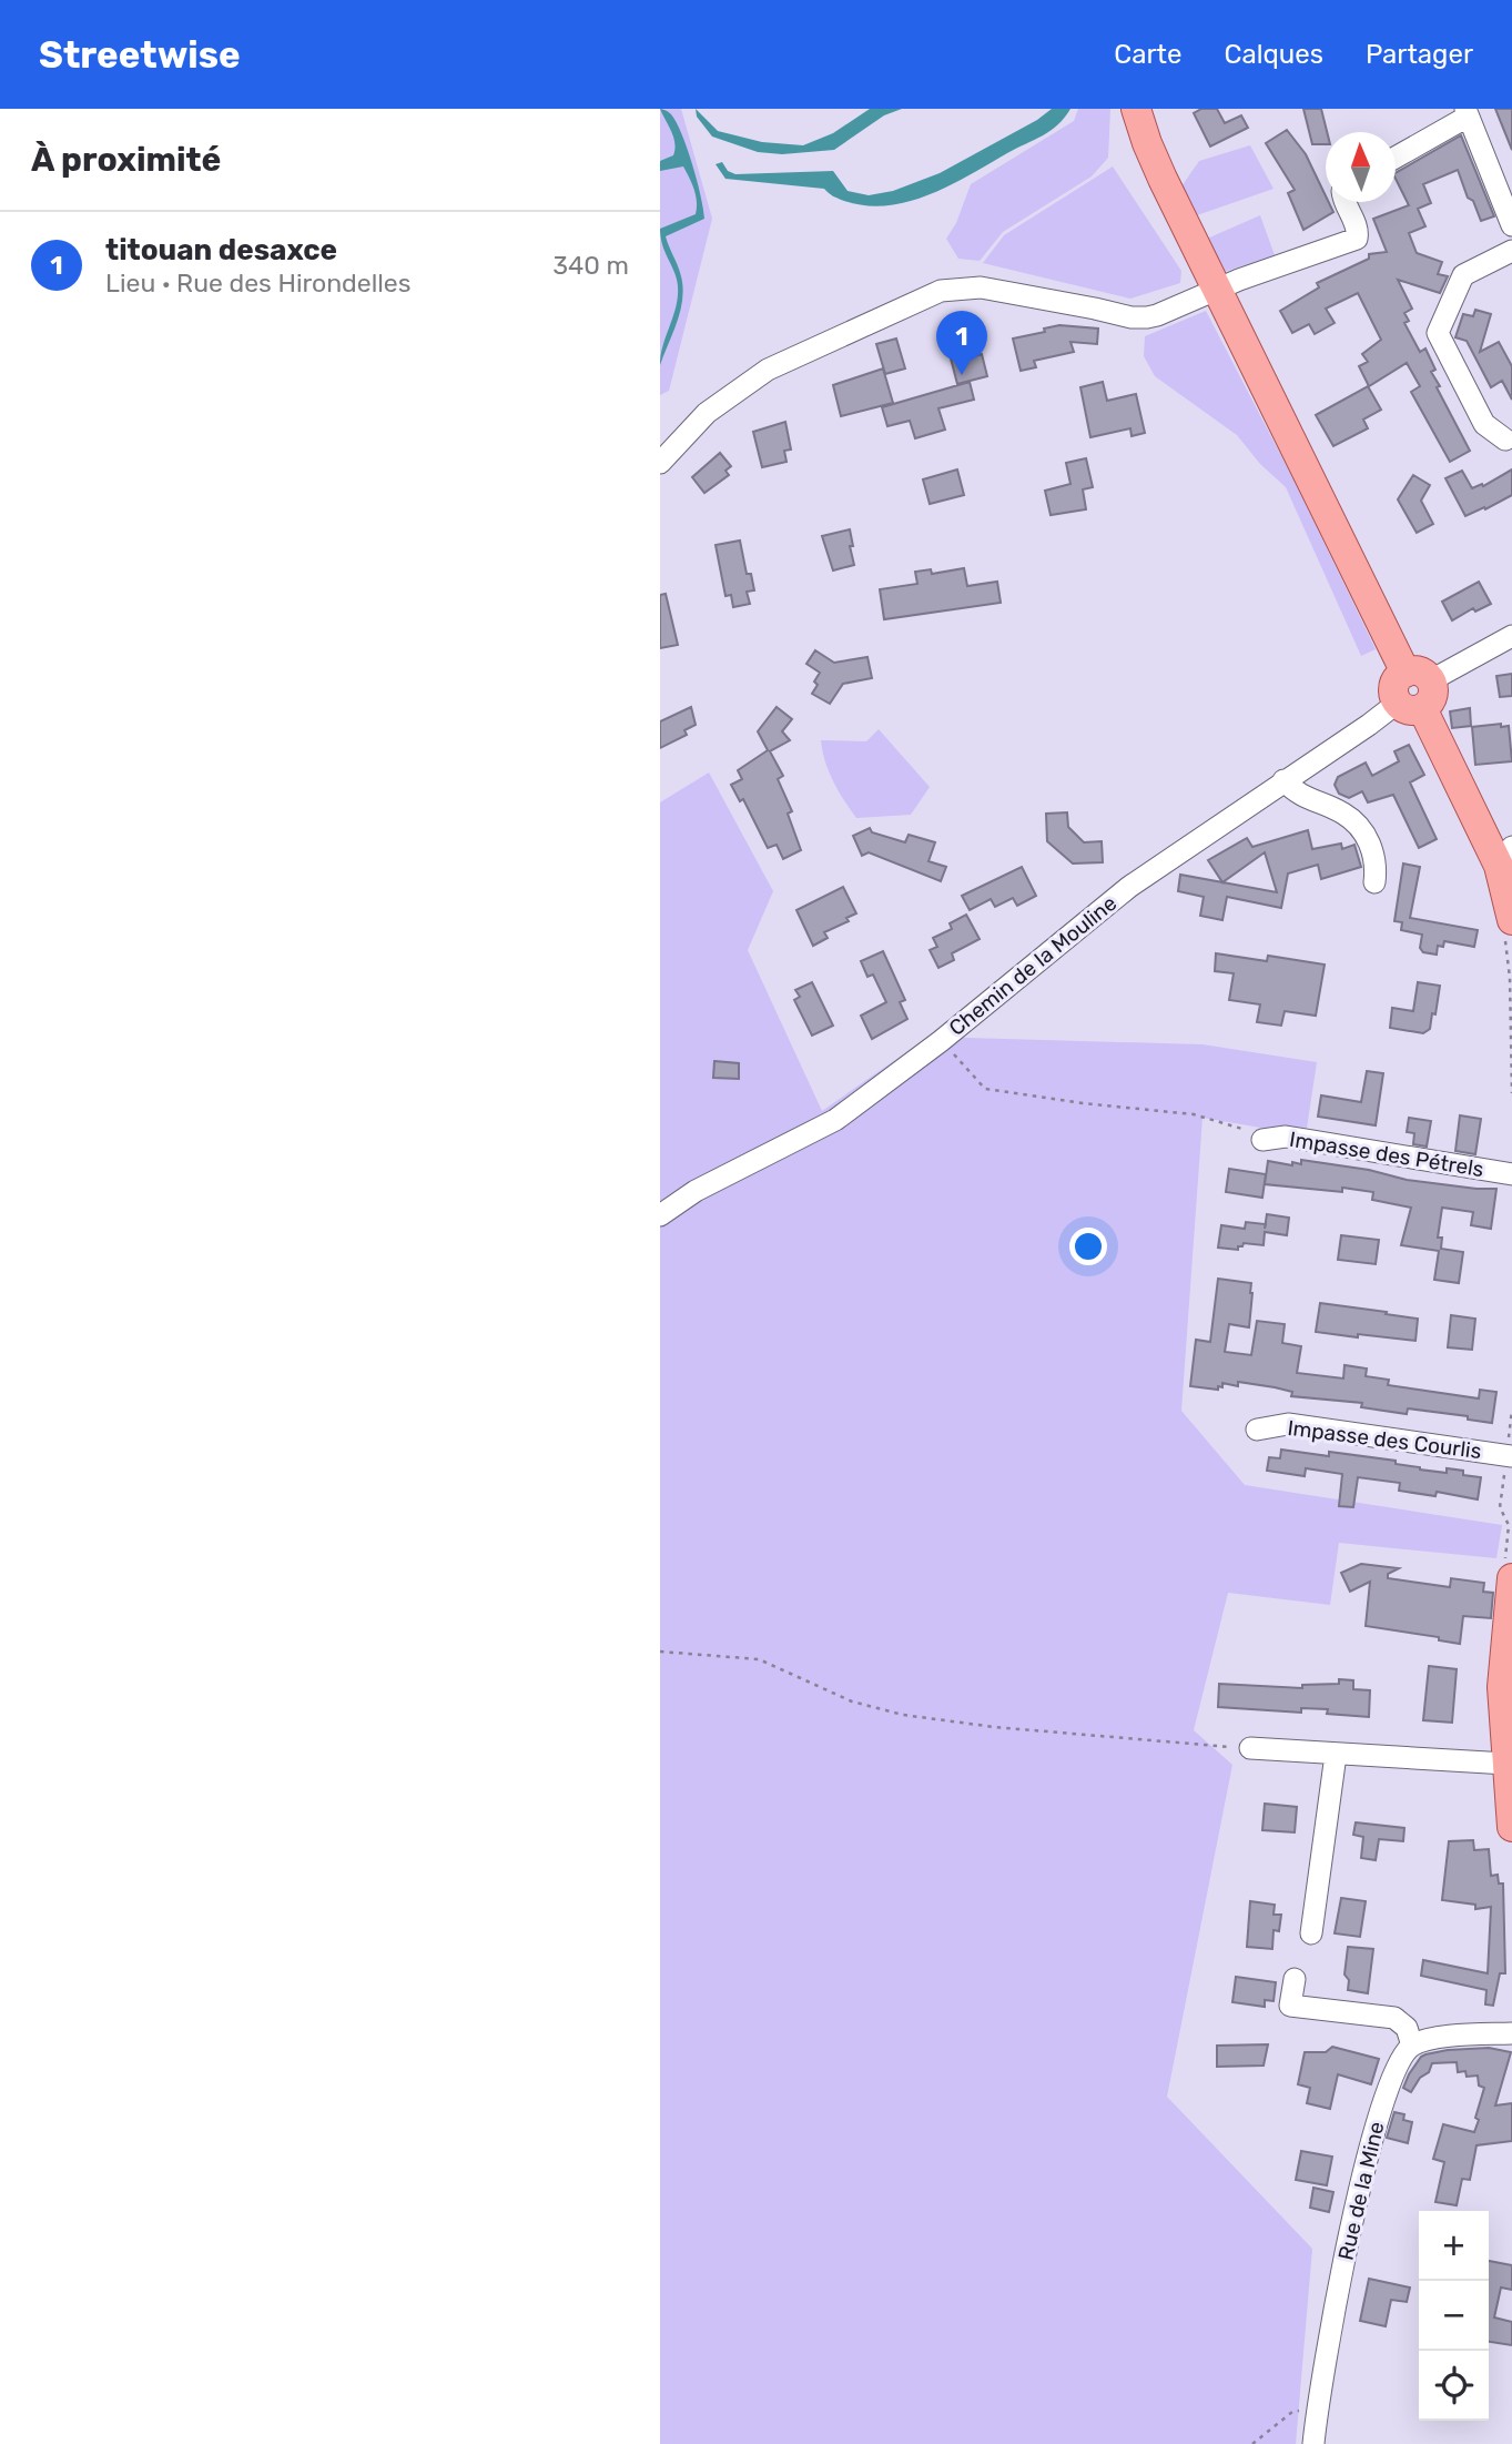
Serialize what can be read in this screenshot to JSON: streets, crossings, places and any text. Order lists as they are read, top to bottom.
{
  "streets": {
    "street": [
      "Chemin de la Mouline",
      "Impasse des Pétrels",
      "Impasse des Courlis",
      "Rue de la Mine"
    ]
  },
  "north": "top",
  "page": {
    "header": "Streetwise",
    "nav": ["Carte", "Calques", "Partager"],
    "heading": "À proximité",
    "list": [
      {
        "mark": "1",
        "name": "titouan desaxce",
        "note": "Lieu · Rue des Hirondelles",
        "value": "340 m"
      }
    ],
    "pins": "1",
    "map_buttons": ["+", "−"]
  }
}
